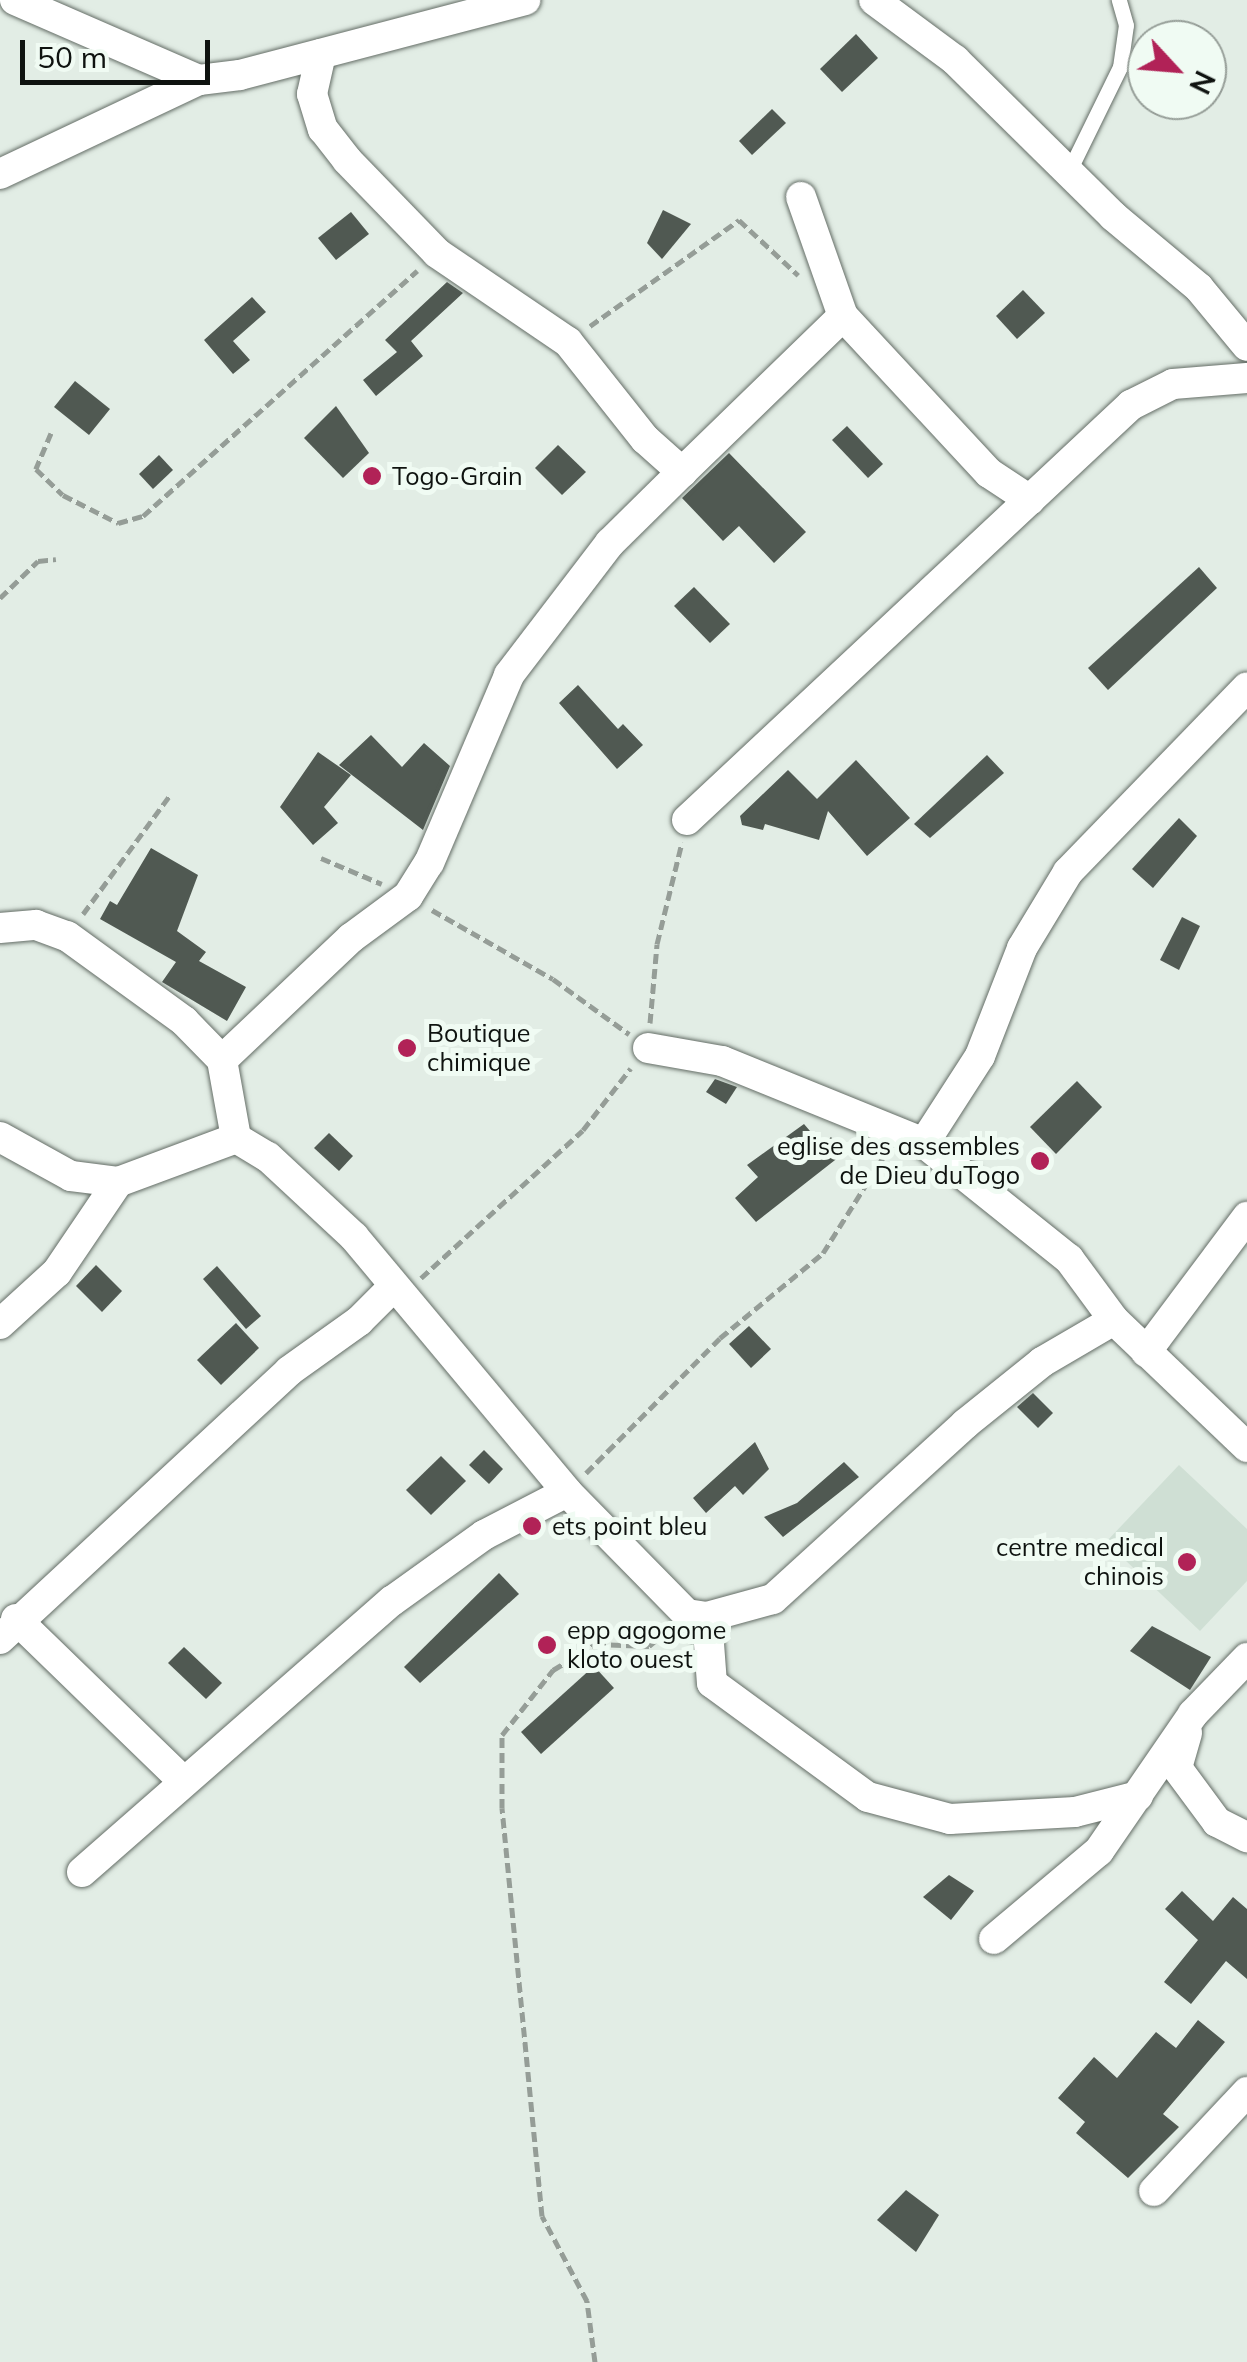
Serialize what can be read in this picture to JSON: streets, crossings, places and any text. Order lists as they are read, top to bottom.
{
  "places": [
    "Togo-Grain",
    "Boutique chimique",
    "eglise des assembles de Dieu duTogo",
    "ets point bleu",
    "centre medical chinois",
    "epp agogome kloto ouest"
  ],
  "scale_bar": "50 m",
  "north": "bottom right"
}
